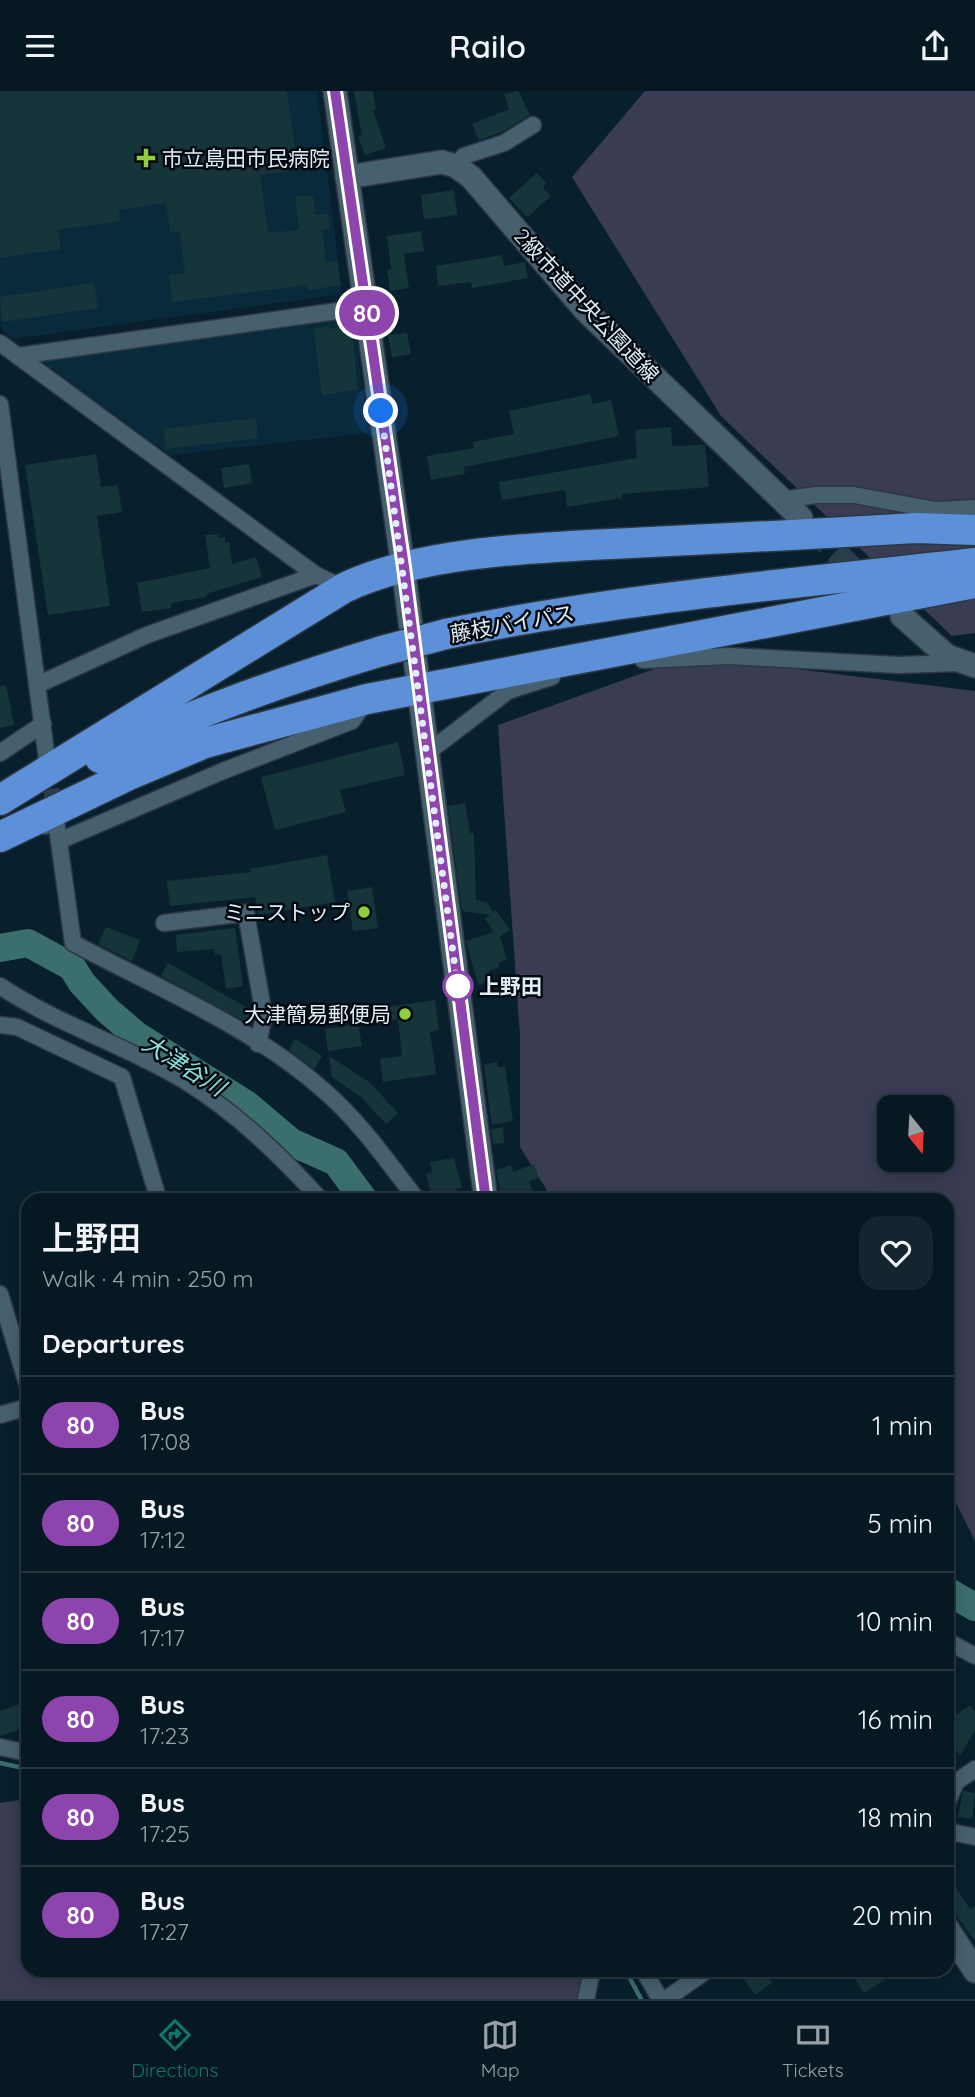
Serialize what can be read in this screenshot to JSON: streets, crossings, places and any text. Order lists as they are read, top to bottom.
{
  "streets": {
    "highway": ["藤枝バイパス"],
    "main road": ["2級市道中央公園道線"]
  },
  "water": ["大津谷川"],
  "places": {
    "health": ["市立島田市民病院"],
    "other": ["ミニストップ", "上野田", "大津簡易郵便局"]
  },
  "lines": ["bus line 80"],
  "north": "bottom",
  "page": {
    "header": "Railo",
    "on_map": "80",
    "heading": [
      ["上野田", "Walk · 4 min · 250 m"],
      "Departures"
    ],
    "list": [
      {
        "mark": "80",
        "name": "Bus",
        "note": "17:08",
        "value": "1 min"
      },
      {
        "mark": "80",
        "name": "Bus",
        "note": "17:12",
        "value": "5 min"
      },
      {
        "mark": "80",
        "name": "Bus",
        "note": "17:17",
        "value": "10 min"
      },
      {
        "mark": "80",
        "name": "Bus",
        "note": "17:23",
        "value": "16 min"
      },
      {
        "mark": "80",
        "name": "Bus",
        "note": "17:25",
        "value": "18 min"
      },
      {
        "mark": "80",
        "name": "Bus",
        "note": "17:27",
        "value": "20 min"
      }
    ],
    "tabs": ["Directions", "Map", "Tickets"]
  }
}
